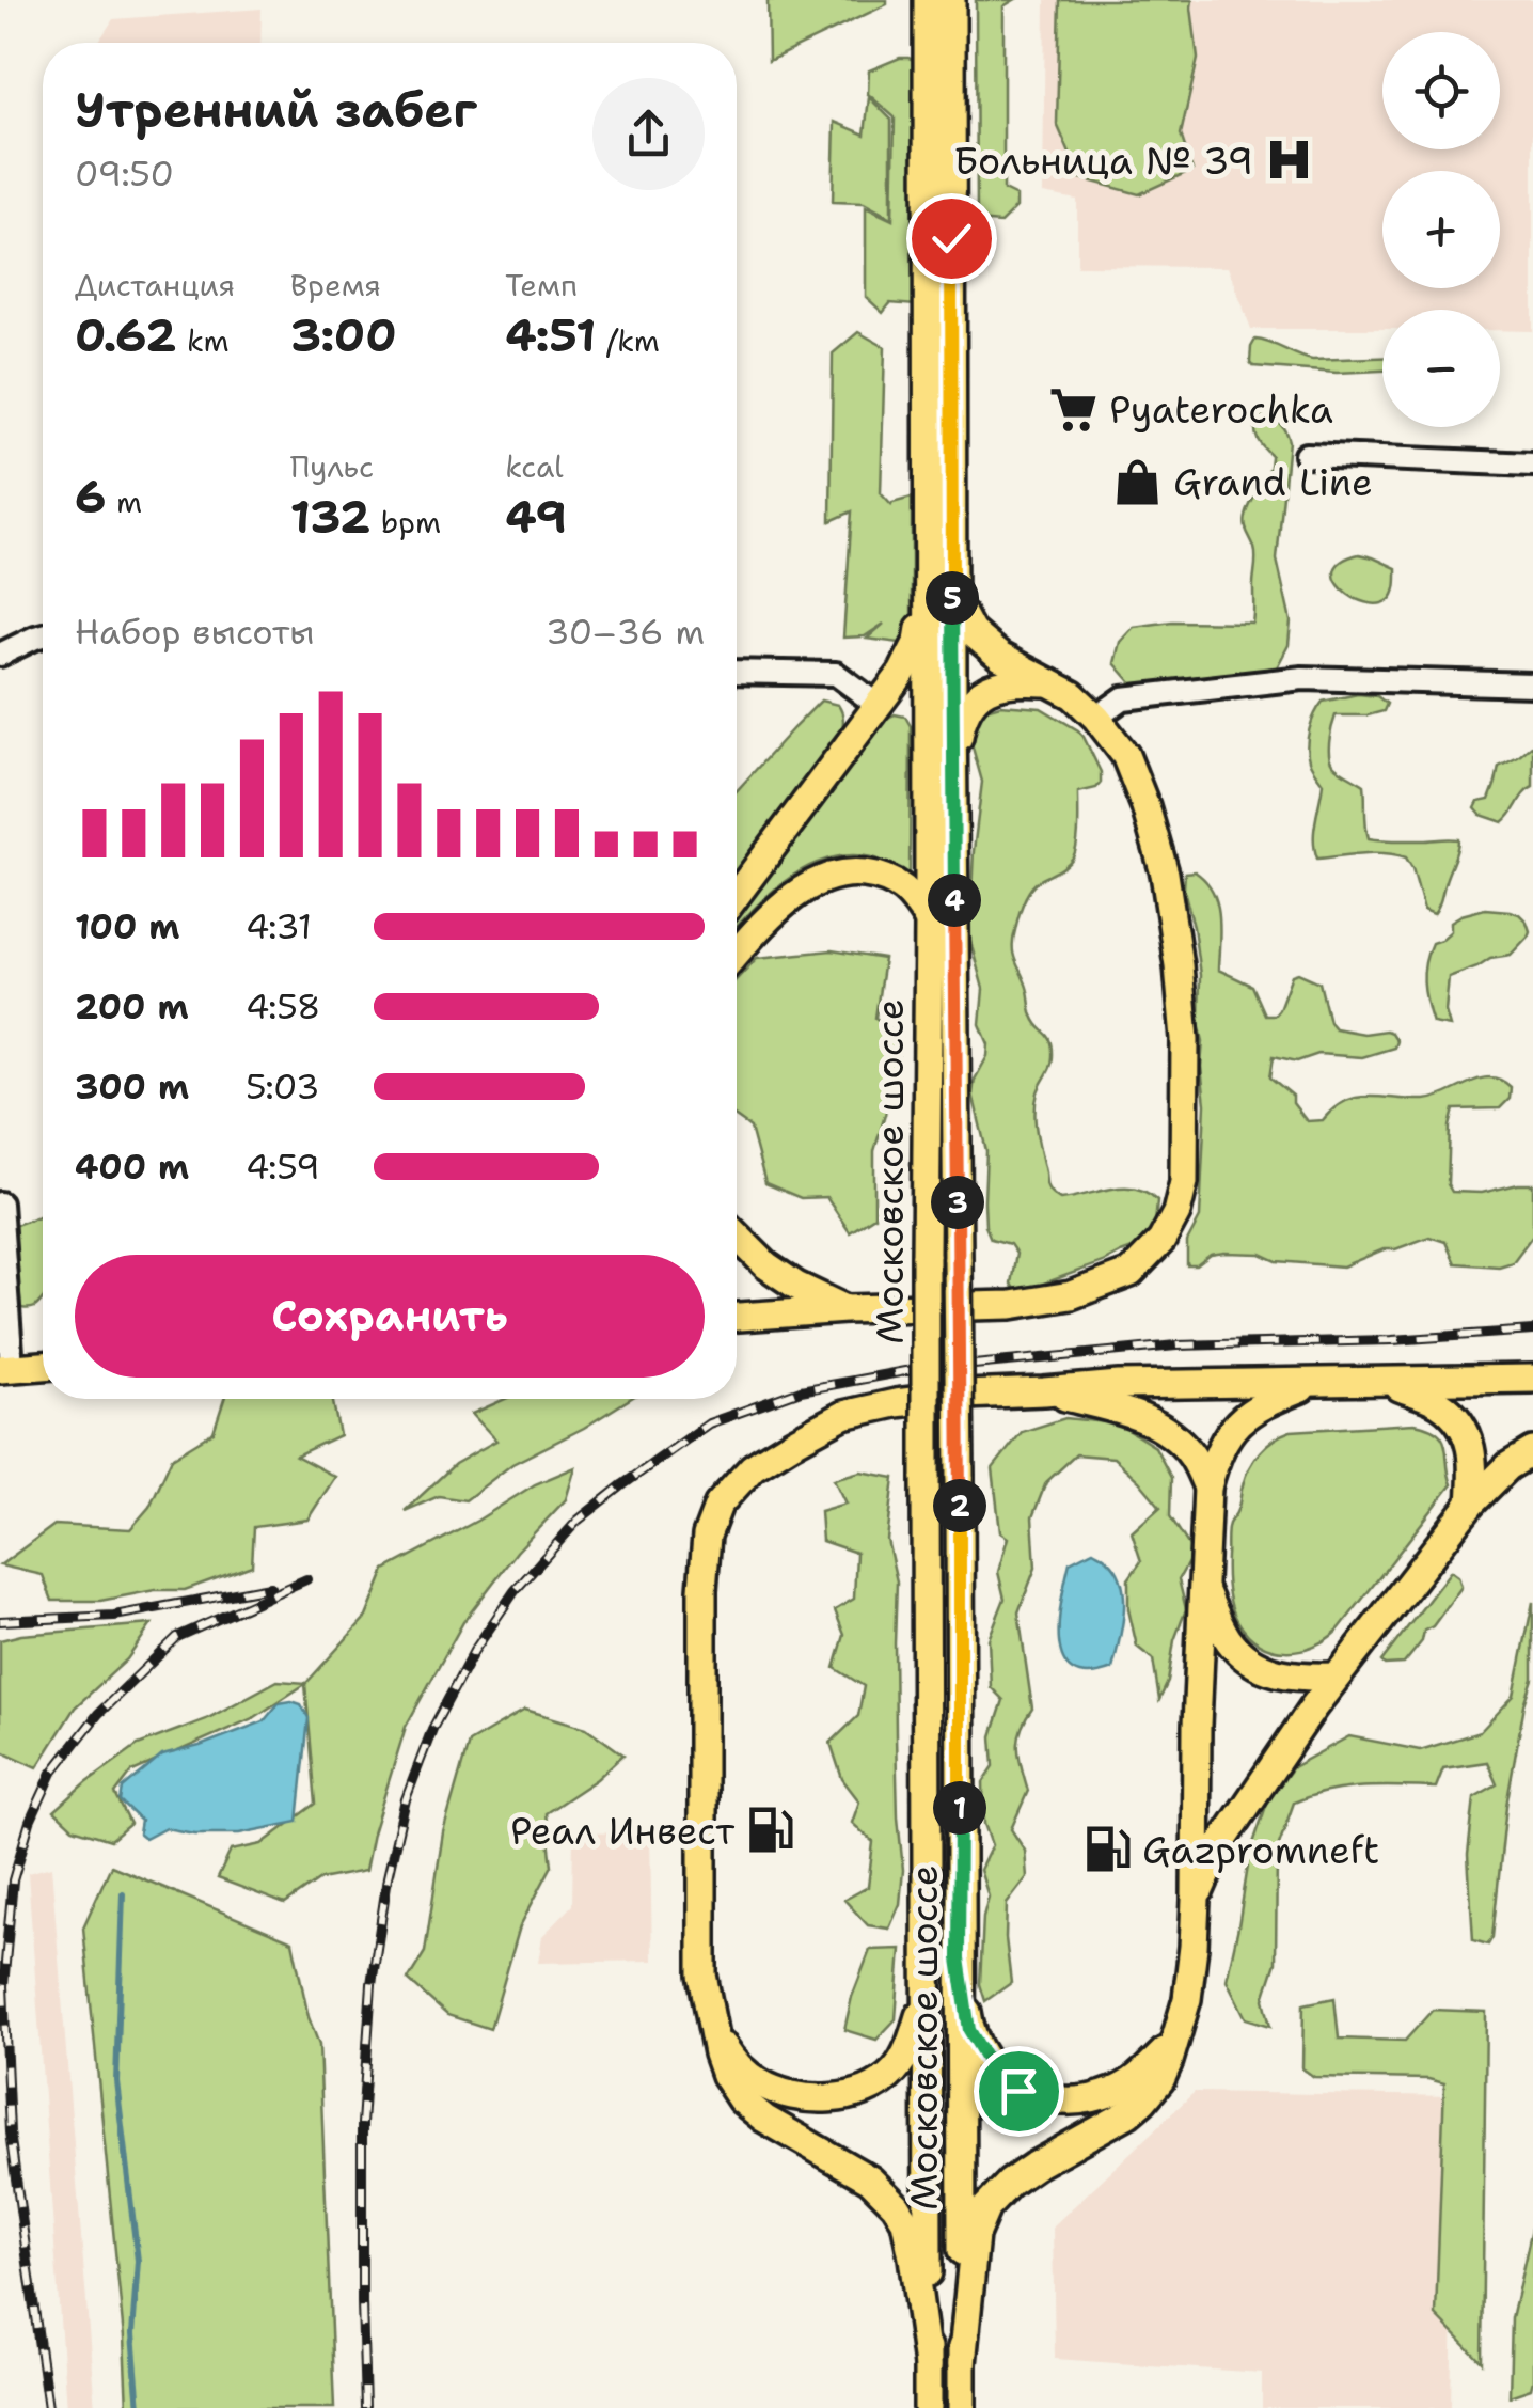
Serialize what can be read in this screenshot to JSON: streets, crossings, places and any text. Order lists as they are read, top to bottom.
{
  "streets": {
    "main road": ["Московское шоссе"]
  },
  "places": {
    "hospital": ["Больница № 39"],
    "supermarket": ["Pyaterochka"],
    "shop": ["Grand Line"],
    "fuel station": ["Реал Инвест", "Gazpromneft"]
  },
  "page": {
    "map_buttons": ["+", "−"],
    "heading": ["Утренний забег", "09:50"],
    "stats": [
      ["Дистанция", "0.62 km"],
      ["Время", "3:00"],
      ["Темп", "4:51 /km"],
      ["6 m"],
      ["Пульс", "132 bpm"],
      ["kcal", "49"]
    ],
    "pins": [
      "5",
      "4",
      "3",
      "2",
      "1"
    ],
    "chart": ["Набор высоты", "30–36 m"],
    "list": [
      {
        "name": "100 m",
        "note": "4:31"
      },
      {
        "name": "200 m",
        "note": "4:58"
      },
      {
        "name": "300 m",
        "note": "5:03"
      },
      {
        "name": "400 m",
        "note": "4:59"
      }
    ],
    "buttons": "Сохранить"
  }
}
